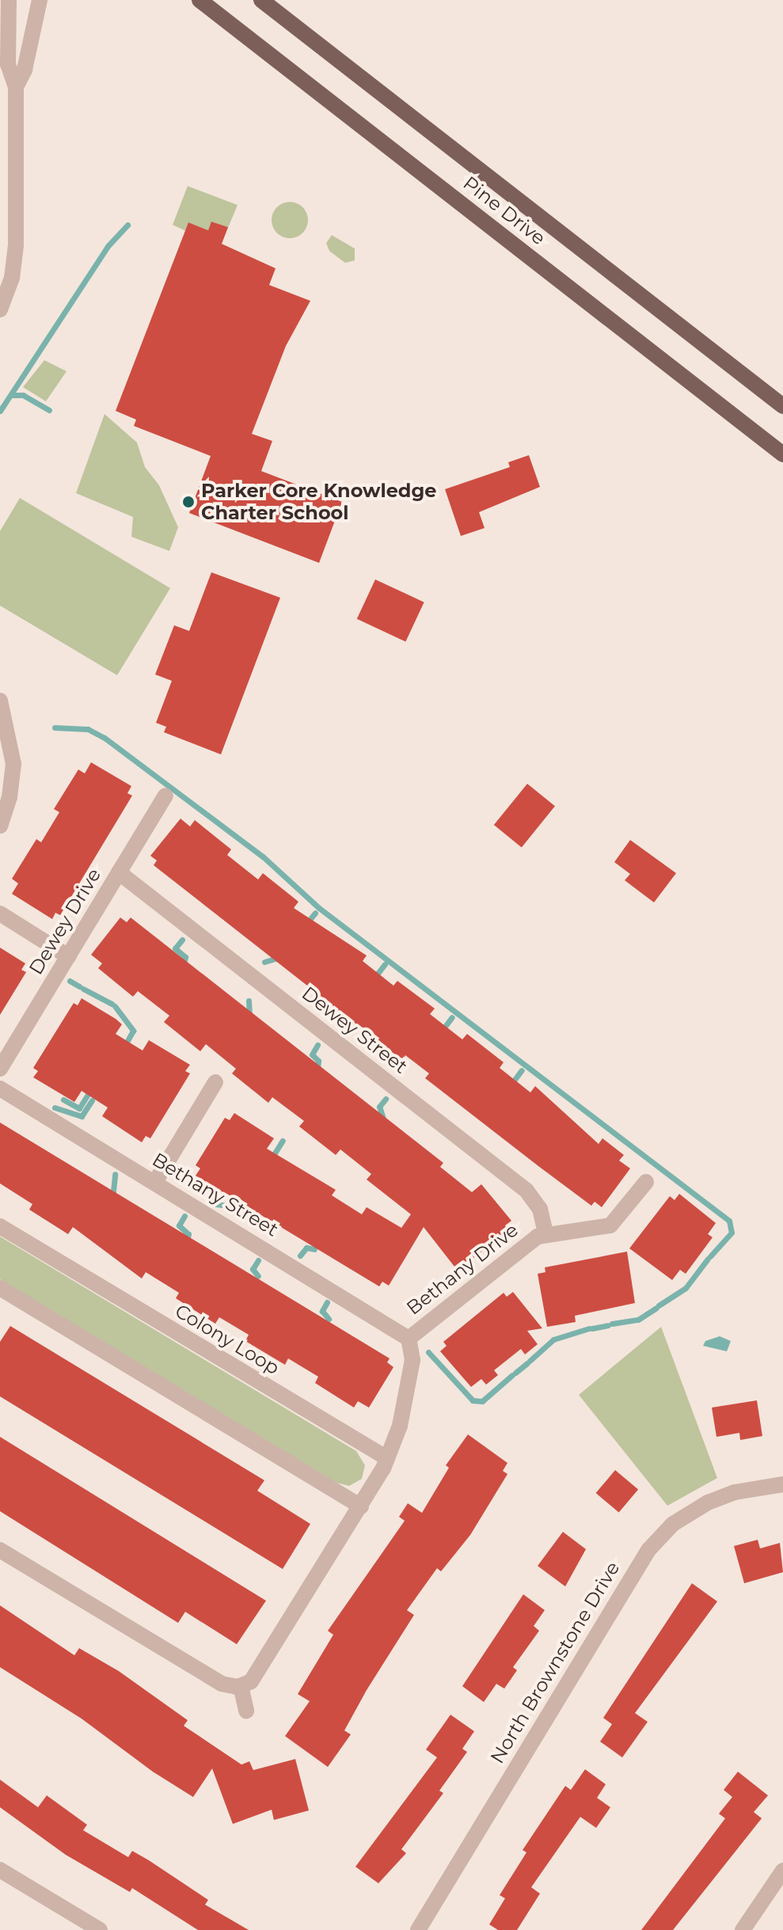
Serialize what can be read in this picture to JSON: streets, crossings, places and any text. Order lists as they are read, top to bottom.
{
  "streets": {
    "main road": ["Pine Drive"],
    "street": [
      "Dewey Drive",
      "Dewey Street",
      "Bethany Street",
      "Bethany Drive",
      "Colony Loop",
      "North Brownstone Drive"
    ]
  },
  "crossings": [
    ["Dewey Drive", "Dewey Street"],
    ["Dewey Street", "Bethany Drive"],
    ["Bethany Street", "Bethany Drive"],
    ["Bethany Drive", "Colony Loop"]
  ],
  "places": ["Parker Core Knowledge Charter School"]
}
